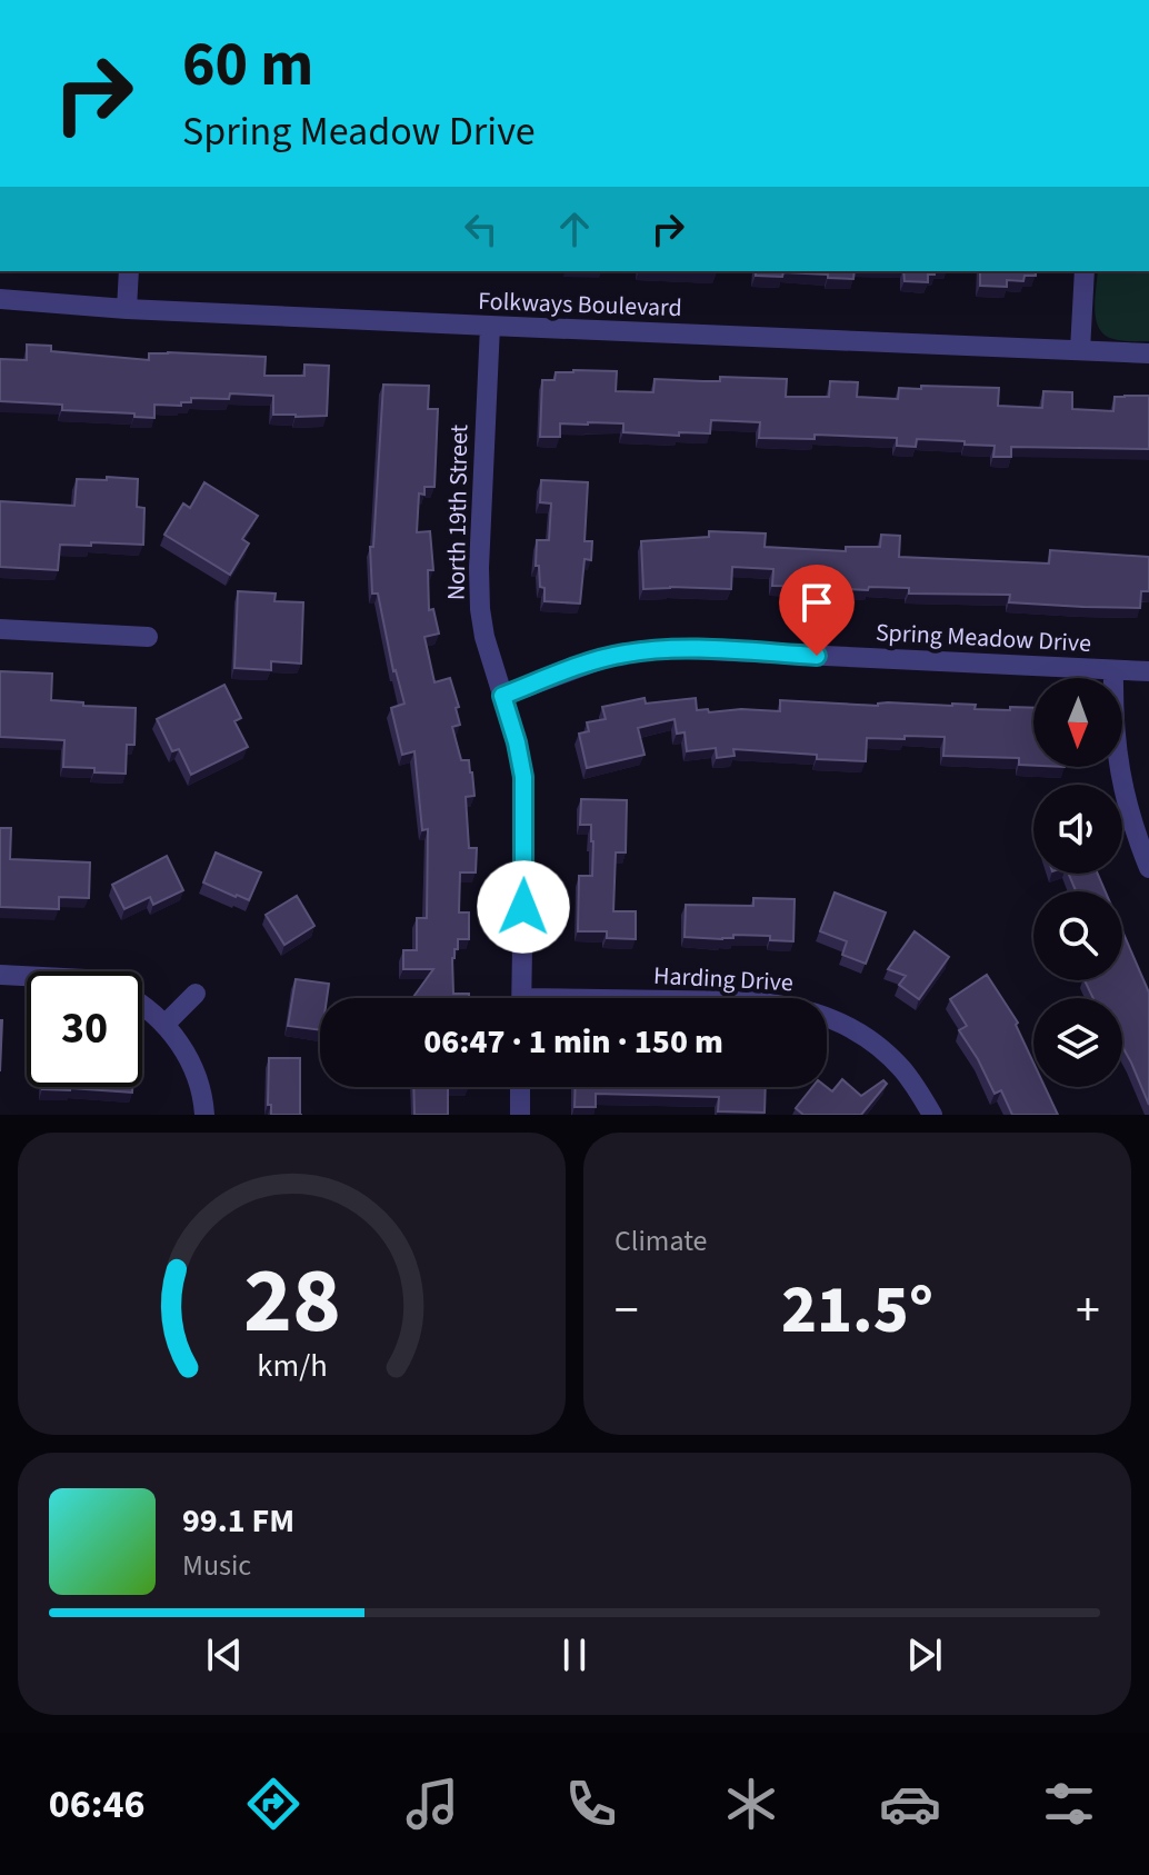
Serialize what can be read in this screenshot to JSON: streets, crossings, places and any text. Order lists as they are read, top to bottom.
{
  "streets": {
    "street": [
      "Folkways Boulevard",
      "North 19th Street",
      "Spring Meadow Drive",
      "Harding Drive"
    ]
  },
  "crossings": [
    ["Folkways Boulevard", "North 19th Street"],
    ["North 19th Street", "Spring Meadow Drive"]
  ],
  "north": "bottom",
  "page": {
    "turn": ["60 m", "Spring Meadow Drive"],
    "limit": "30",
    "trip": "06:47 · 1 min · 150 m",
    "tile": "Climate",
    "heat": ["−", "21.5°", "+"],
    "song": ["99.1 FM", "Music"],
    "tabs": "06:46",
    "gauge": ["28", "km/h"]
  }
}
